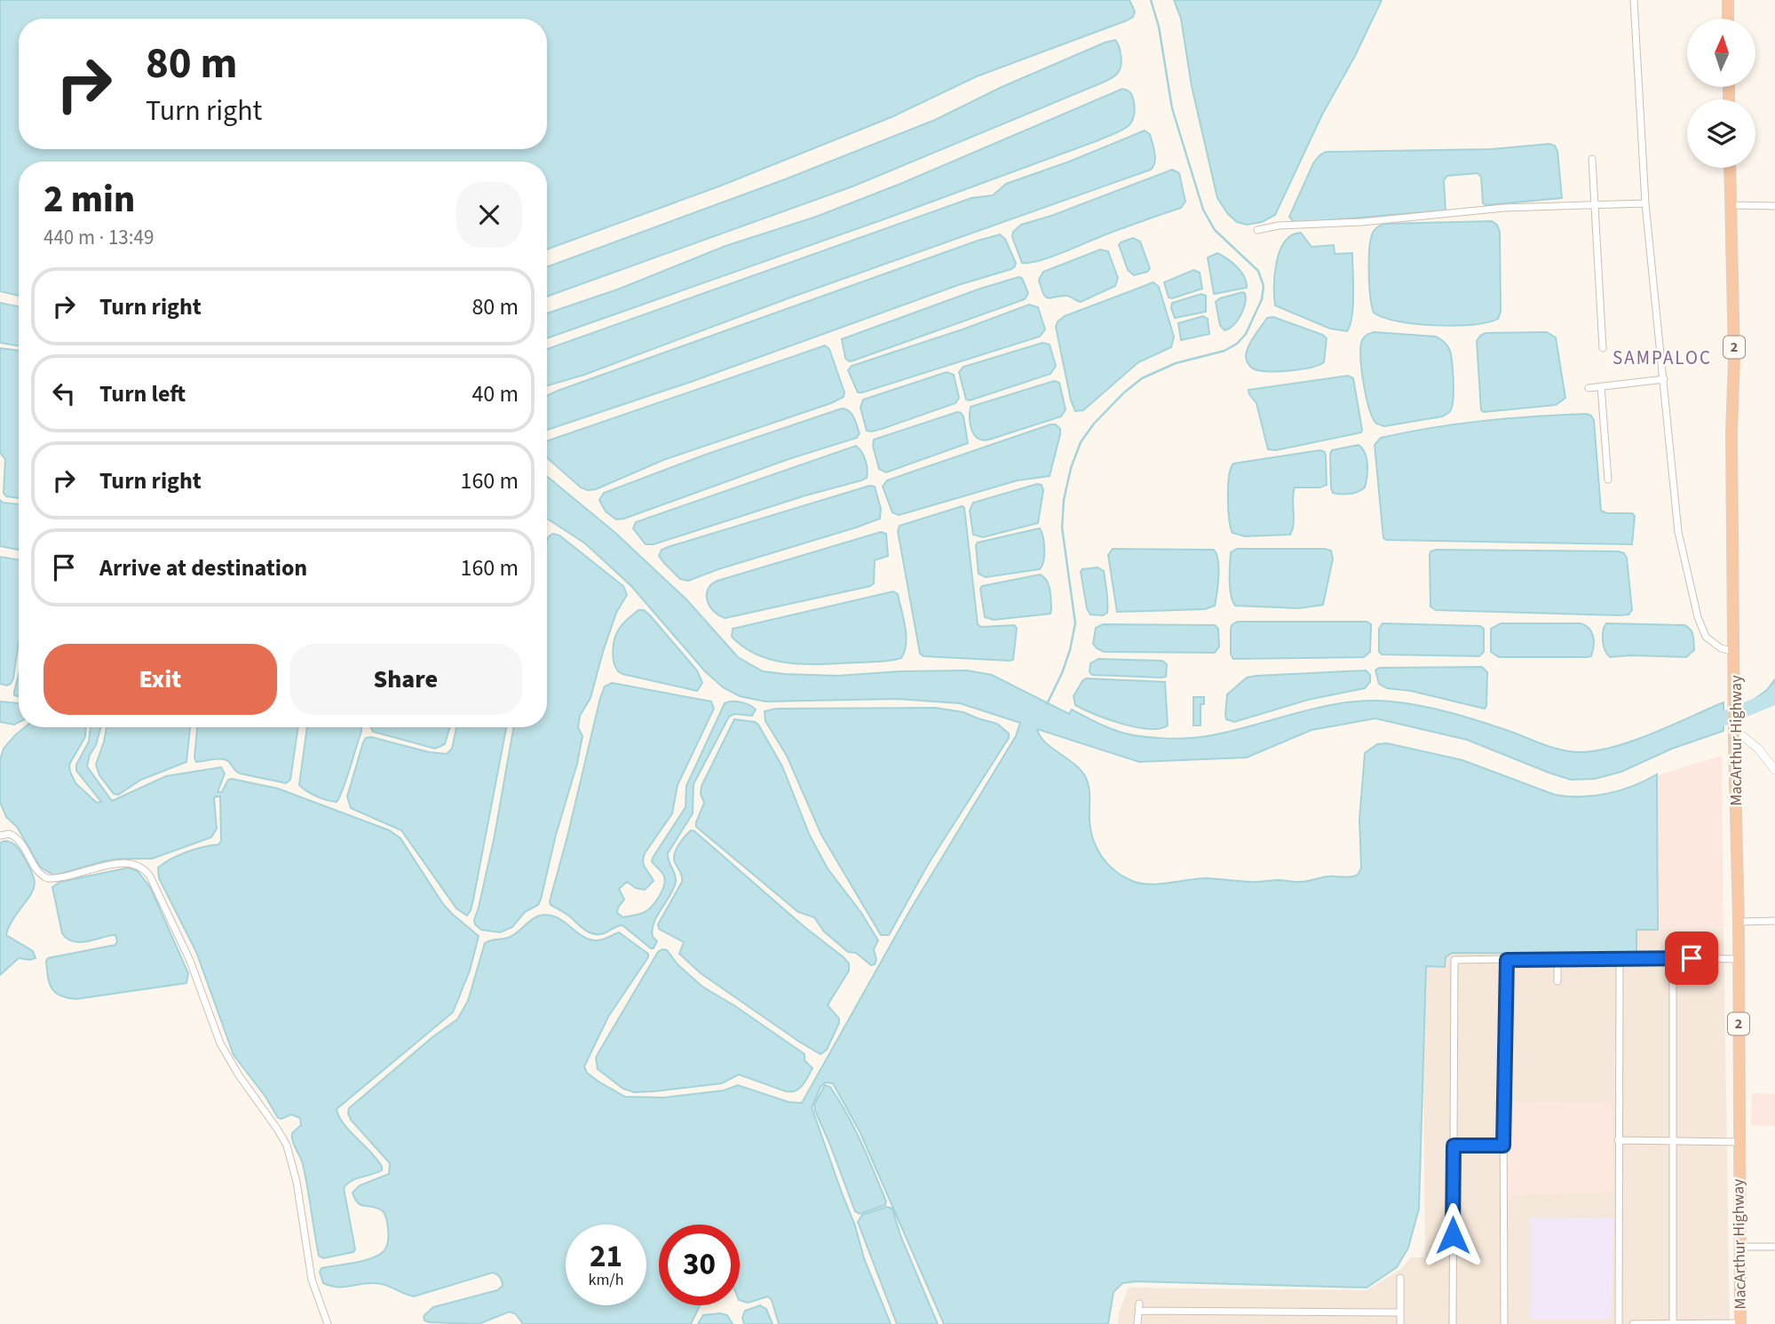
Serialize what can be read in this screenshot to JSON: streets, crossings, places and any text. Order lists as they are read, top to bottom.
{
  "streets": {
    "highway": ["2", "MacArthur Highway"]
  },
  "districts": ["SAMPALOC"],
  "north": "top",
  "page": {
    "turn": ["80 m", "Turn right"],
    "heading": ["2 min", "440 m · 13:49"],
    "list": [
      {
        "name": "Turn right",
        "value": "80 m"
      },
      {
        "name": "Turn left",
        "value": "40 m"
      },
      {
        "name": "Turn right",
        "value": "160 m"
      },
      {
        "name": "Arrive at destination",
        "value": "160 m"
      }
    ],
    "buttons": ["Exit", "Share"],
    "speed": "21 km/h",
    "limit": "30"
  }
}
